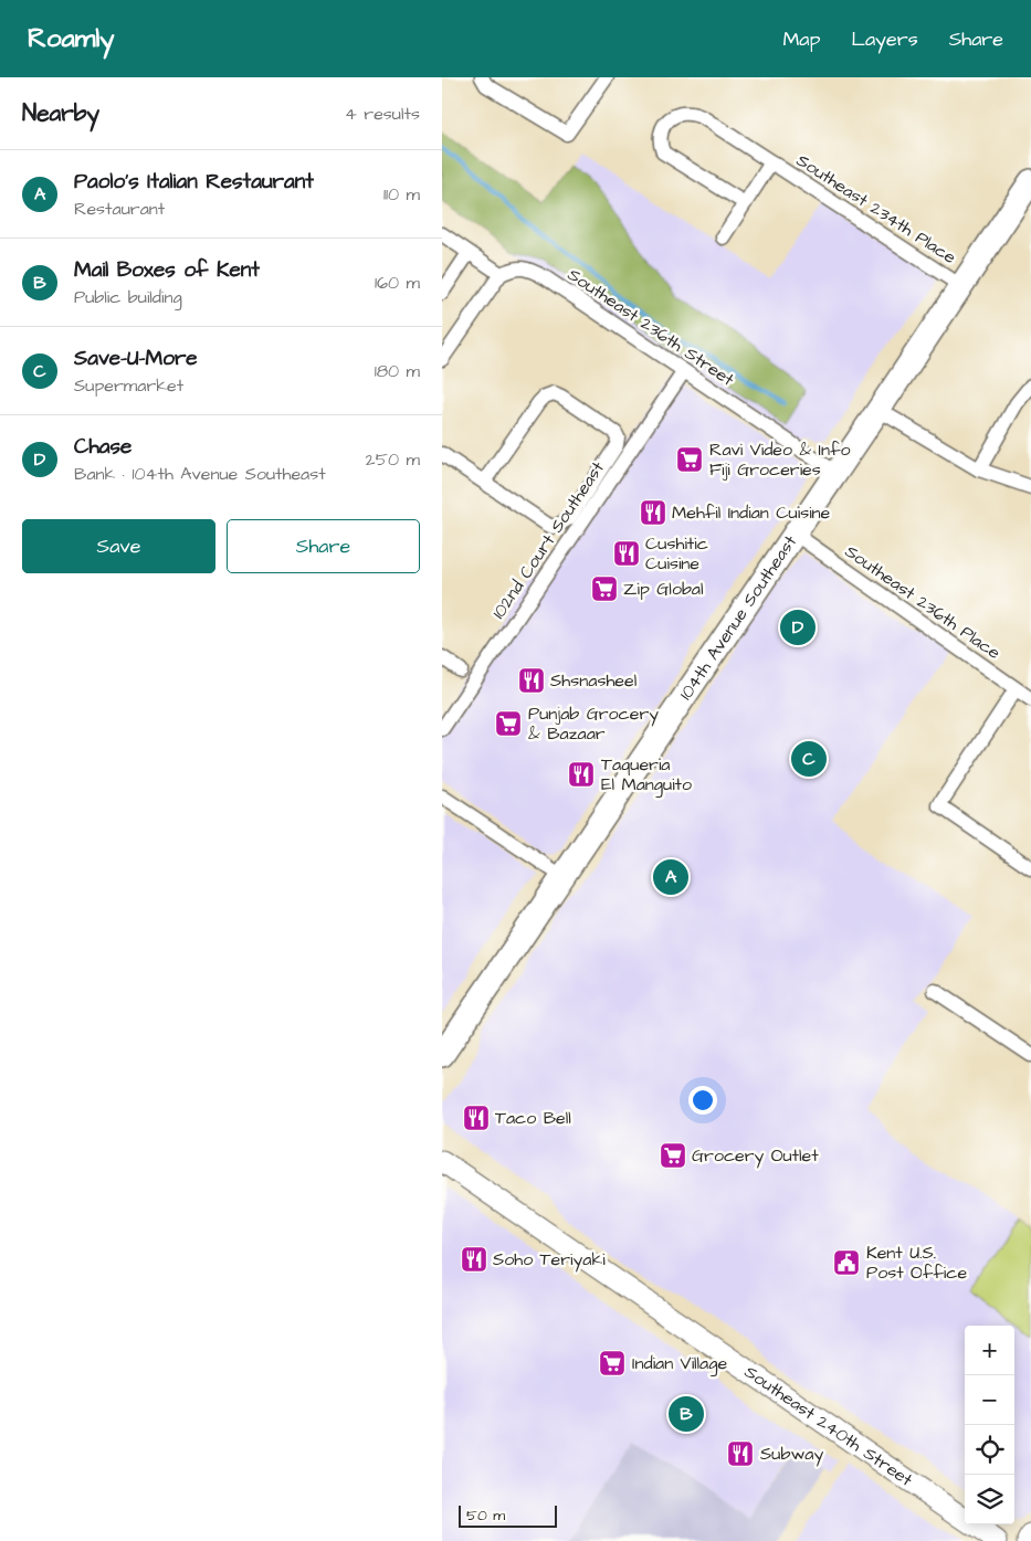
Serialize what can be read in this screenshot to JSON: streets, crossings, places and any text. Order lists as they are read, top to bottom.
{
  "streets": {
    "main road": ["104th Avenue Southeast", "Southeast 240th Street"],
    "street": [
      "Southeast 234th Place",
      "Southeast 236th Street",
      "102nd Court Southeast",
      "Southeast 236th Place"
    ]
  },
  "crossings": [
    ["Southeast 234th Place", "104th Avenue Southeast"],
    ["Southeast 236th Street", "102nd Court Southeast"],
    ["Southeast 236th Street", "104th Avenue Southeast"],
    ["Southeast 236th Place", "104th Avenue Southeast"]
  ],
  "places": {
    "supermarket": [
      "Ravi Video & Info Fiji Groceries",
      "Zip Global",
      "Punjab Grocery & Bazaar",
      "Grocery Outlet",
      "Indian Village"
    ],
    "restaurant": [
      "Mehfil Indian Cuisine",
      "Cushitic Cuisine",
      "Shsnasheel",
      "Taqueria El Manguito",
      "Taco Bell",
      "Soho Teriyaki",
      "Subway"
    ],
    "public building": ["Kent U.S. Post Office"]
  },
  "scale_bar": "50 m",
  "page": {
    "header": "Roamly",
    "nav": ["Map", "Layers", "Share"],
    "heading": ["Nearby", "4 results"],
    "list": [
      {
        "mark": "A",
        "name": "Paolo's Italian Restaurant",
        "note": "Restaurant",
        "value": "110 m"
      },
      {
        "mark": "B",
        "name": "Mail Boxes of Kent",
        "note": "Public building",
        "value": "160 m"
      },
      {
        "mark": "C",
        "name": "Save-U-More",
        "note": "Supermarket",
        "value": "180 m"
      },
      {
        "mark": "D",
        "name": "Chase",
        "note": "Bank · 104th Avenue Southeast",
        "value": "250 m"
      }
    ],
    "buttons": ["Save", "Share"],
    "pins": [
      "D",
      "C",
      "A",
      "B"
    ],
    "map_buttons": ["+", "−"],
    "scale": "50 m"
  }
}
